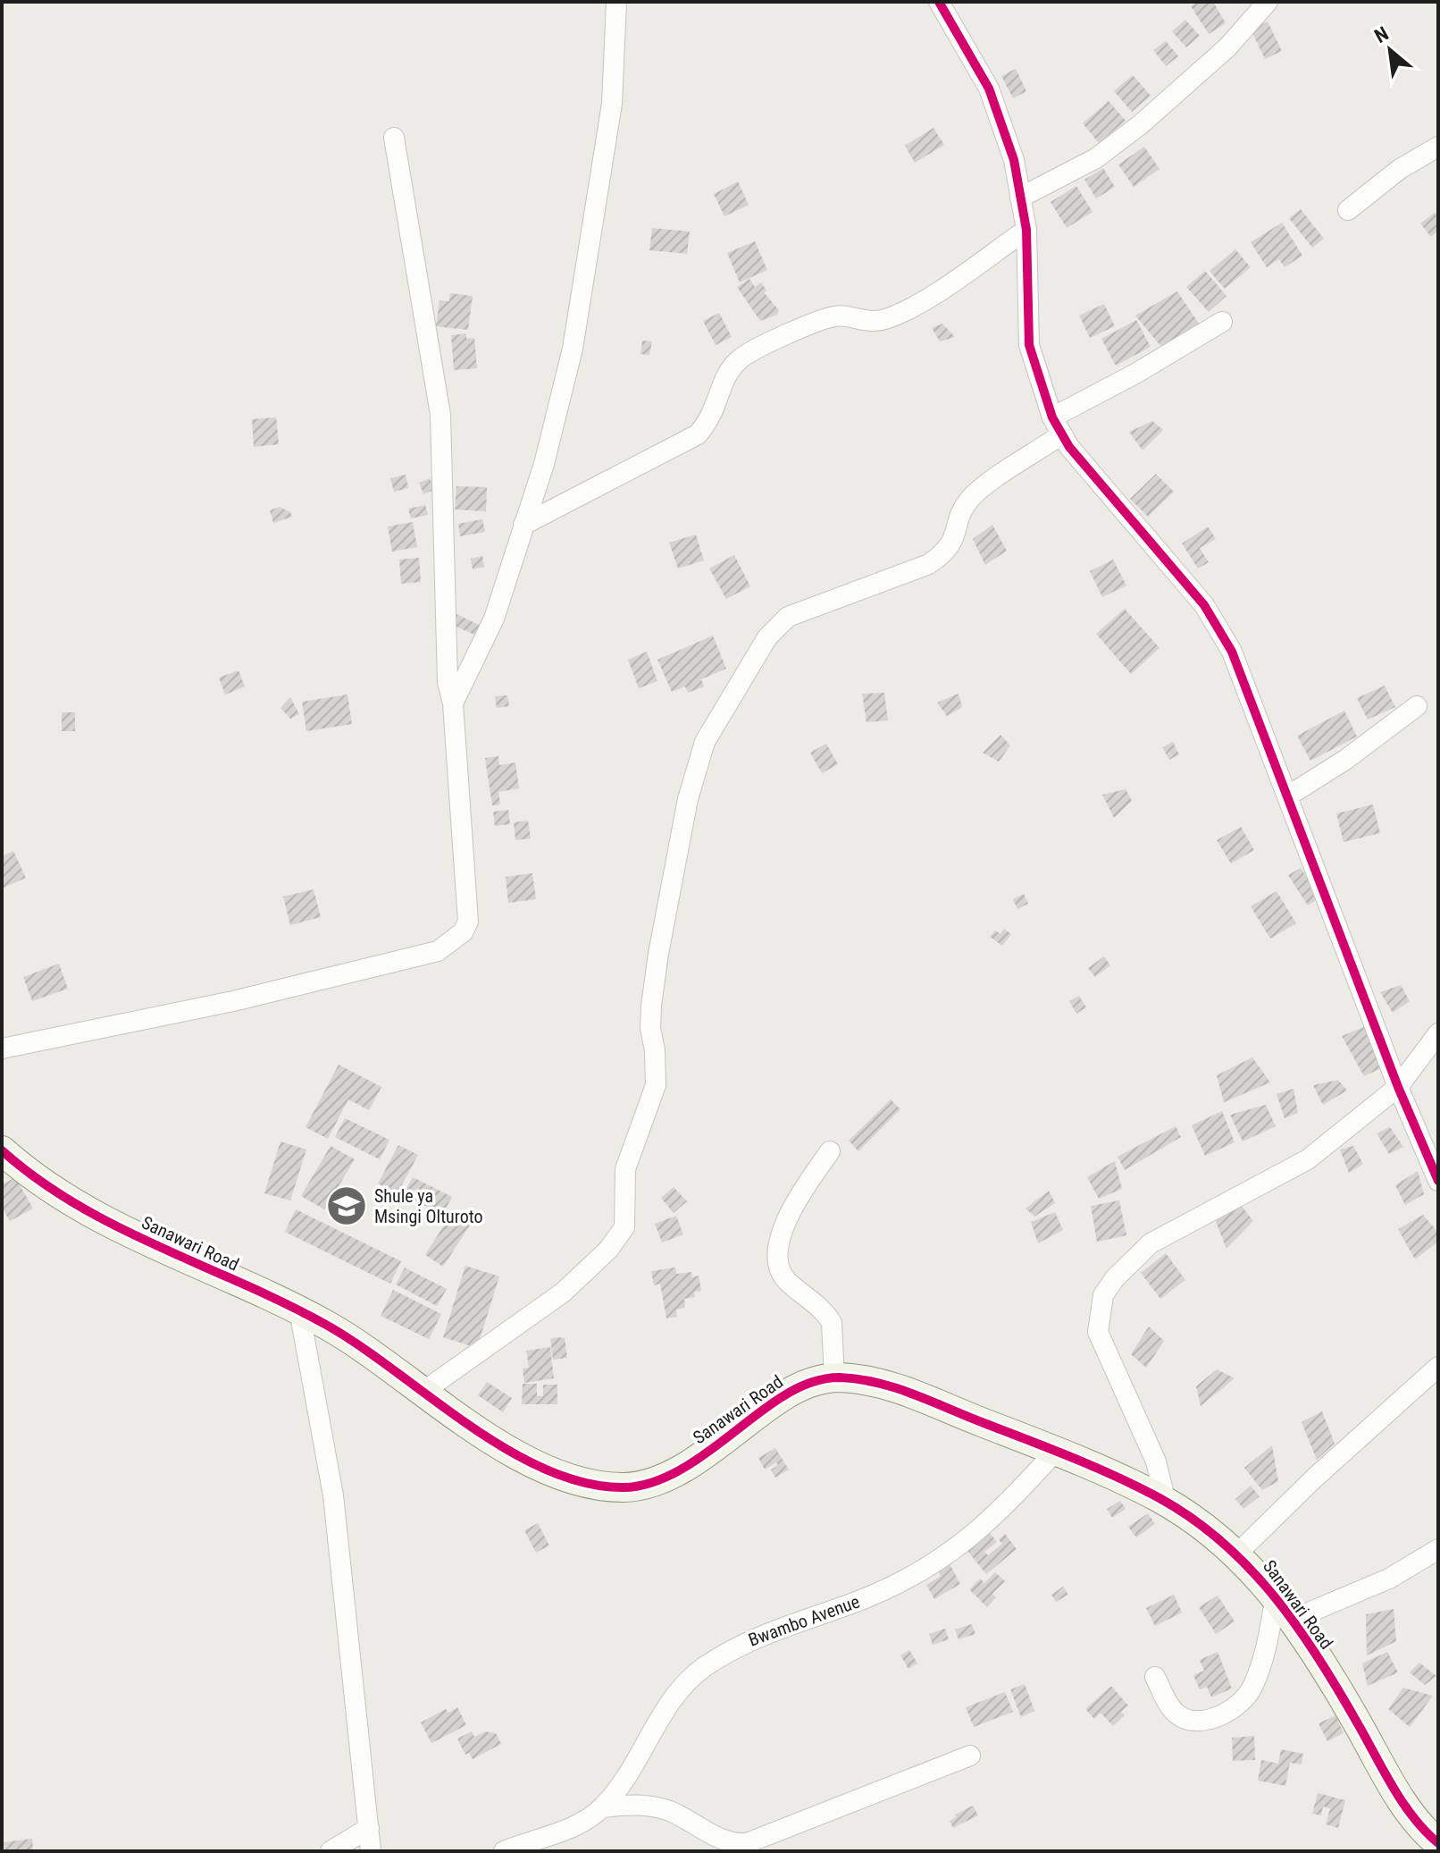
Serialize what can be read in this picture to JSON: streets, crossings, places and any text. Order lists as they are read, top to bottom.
{
  "streets": {
    "street": ["Sanawari Road", "Bwambo Avenue"]
  },
  "crossings": [
    ["Sanawari Road", "Bwambo Avenue"]
  ],
  "places": {
    "school or university": ["Shule ya Msingi Olturoto"]
  },
  "north": "top left"
}
